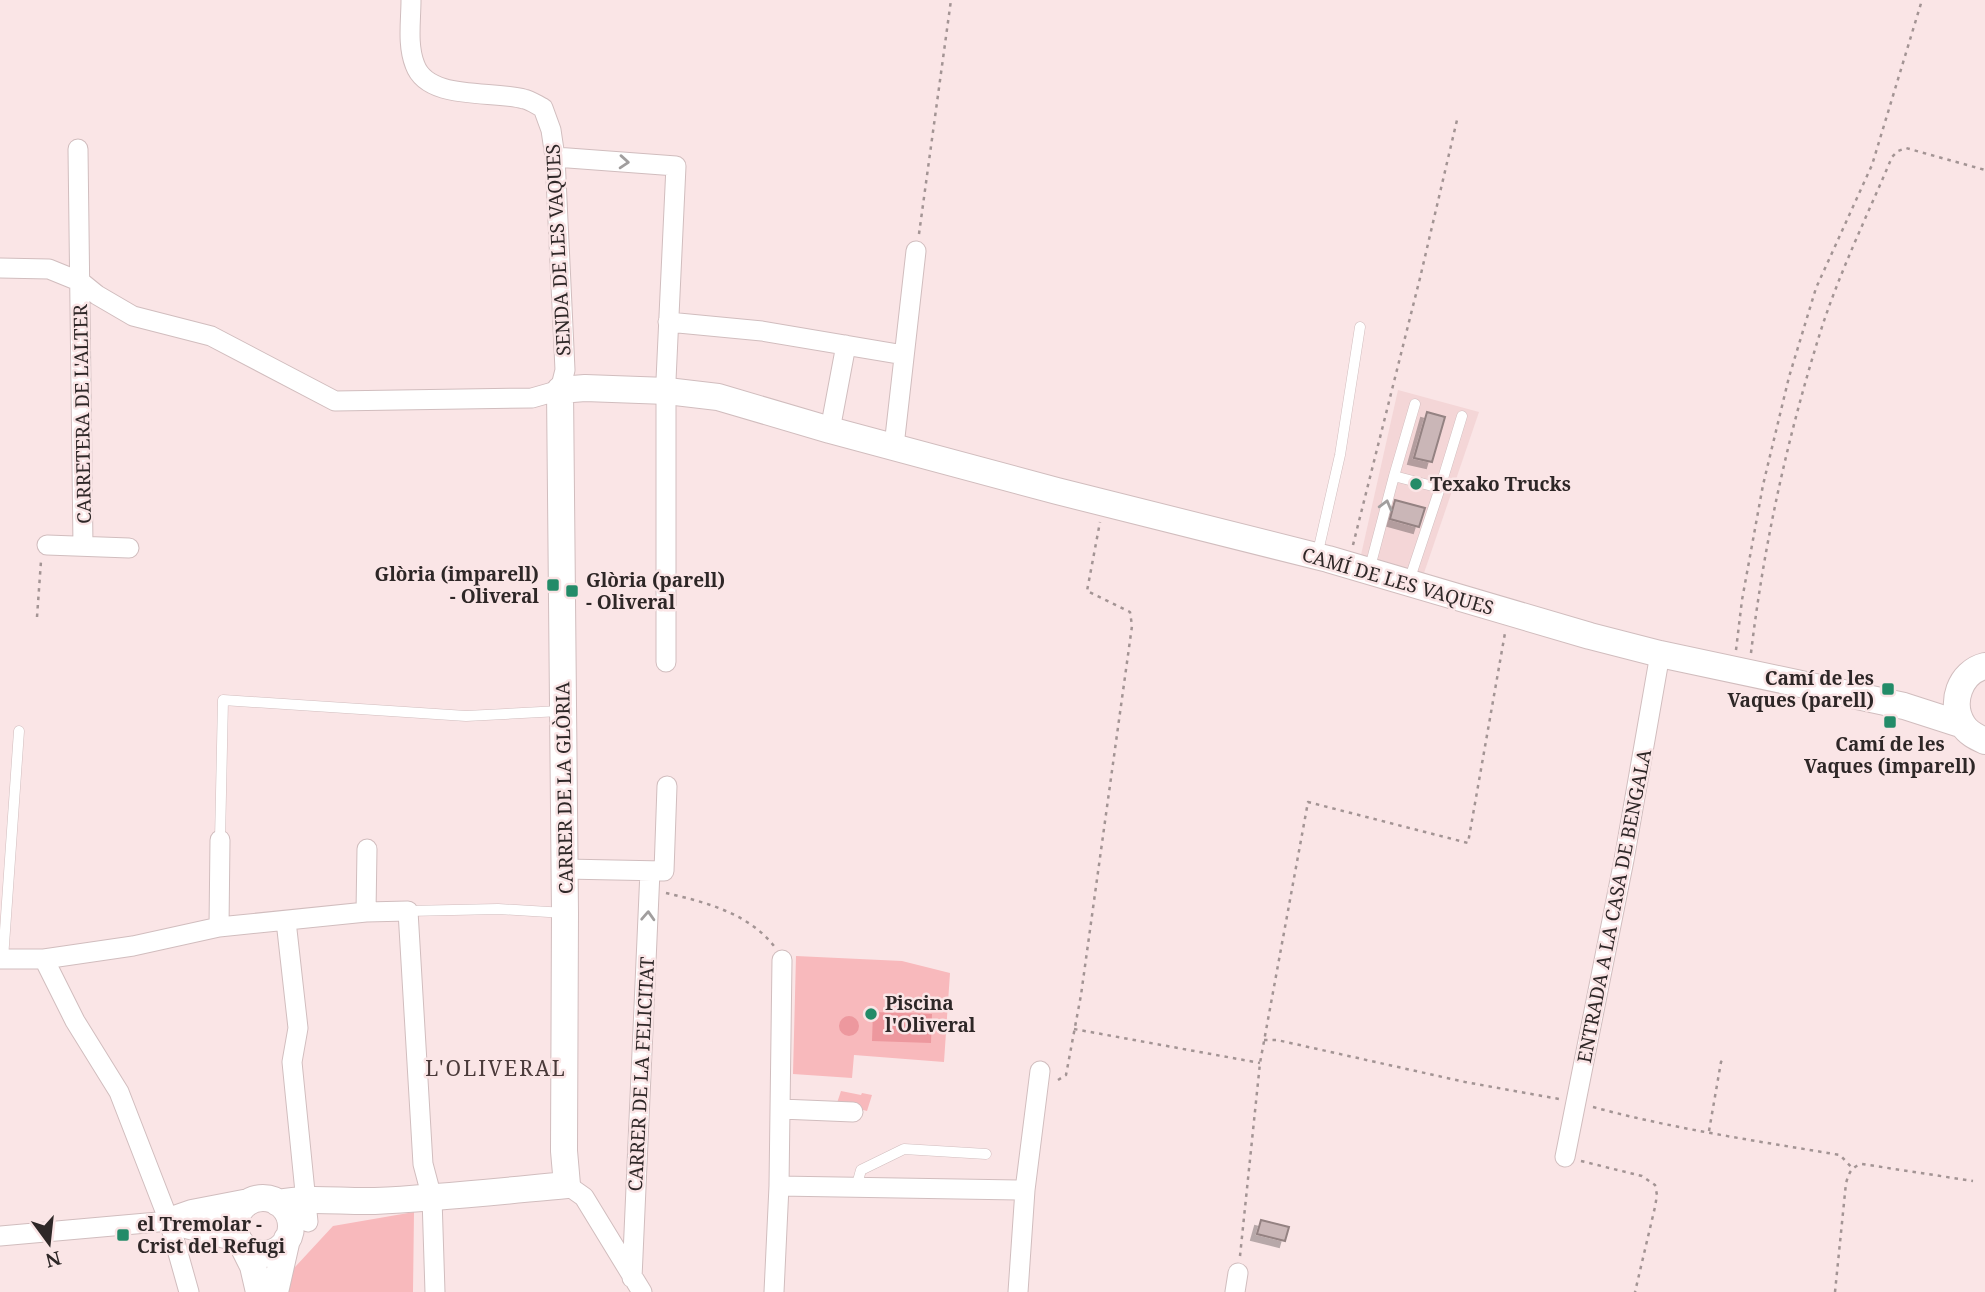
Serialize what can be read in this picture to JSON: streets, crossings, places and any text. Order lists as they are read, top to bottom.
{
  "streets": {
    "street": [
      "SENDA DE LES VAQUES",
      "CARRETERA DE L'ALTER",
      "CAMÍ DE LES VAQUES",
      "CARRER DE LA GLÒRIA",
      "ENTRADA A LA CASA DE BENGALA",
      "CARRER DE LA FELICITAT"
    ]
  },
  "crossings": [
    ["SENDA DE LES VAQUES", "CARRETERA DE L'ALTER"],
    ["SENDA DE LES VAQUES", "CAMÍ DE LES VAQUES"],
    ["SENDA DE LES VAQUES", "CARRER DE LA GLÒRIA"],
    ["CARRETERA DE L'ALTER", "CAMÍ DE LES VAQUES"],
    ["CARRETERA DE L'ALTER", "CARRER DE LA GLÒRIA"],
    ["CAMÍ DE LES VAQUES", "CARRER DE LA GLÒRIA"],
    ["CAMÍ DE LES VAQUES", "ENTRADA A LA CASA DE BENGALA"]
  ],
  "districts": ["L'OLIVERAL"],
  "places": {
    "other": ["Texako Trucks", "Piscina l'Oliveral"],
    "transit": [
      "Glòria (imparell) - Oliveral",
      "Glòria (parell) - Oliveral",
      "Camí de les Vaques (parell)",
      "Camí de les Vaques (imparell)",
      "el Tremolar - Crist del Refugi"
    ]
  },
  "north": "bottom"
}
